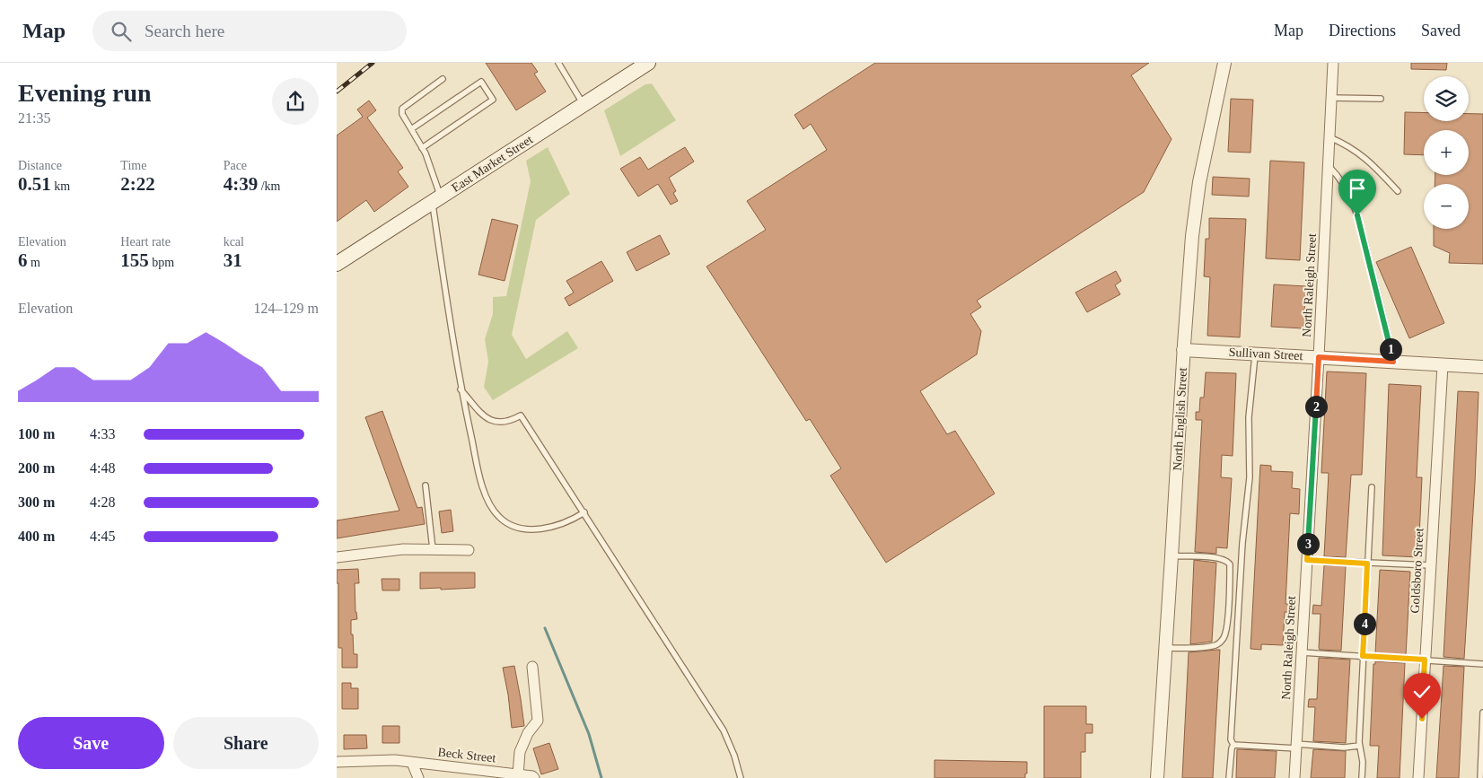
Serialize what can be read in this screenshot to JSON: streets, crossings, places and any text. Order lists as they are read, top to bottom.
{
  "streets": {
    "main road": ["East Market Street"],
    "street": [
      "North Raleigh Street",
      "Sullivan Street",
      "North English Street",
      "Goldsboro Street",
      "Beck Street"
    ]
  },
  "crossings": [
    ["North Raleigh Street", "Sullivan Street"],
    ["Sullivan Street", "North English Street"],
    ["Sullivan Street", "Goldsboro Street"]
  ],
  "page": {
    "header": "Map",
    "search": "Search here",
    "nav": ["Map", "Directions", "Saved"],
    "heading": ["Evening run", "21:35"],
    "map_buttons": ["+", "−"],
    "stats": [
      ["Distance", "0.51 km"],
      ["Time", "2:22"],
      ["Pace", "4:39 /km"],
      ["Elevation", "6 m"],
      ["Heart rate", "155 bpm"],
      ["kcal", "31"]
    ],
    "chart": ["Elevation", "124–129 m"],
    "pins": [
      "1",
      "2",
      "3",
      "4"
    ],
    "list": [
      {
        "name": "100 m",
        "note": "4:33"
      },
      {
        "name": "200 m",
        "note": "4:48"
      },
      {
        "name": "300 m",
        "note": "4:28"
      },
      {
        "name": "400 m",
        "note": "4:45"
      }
    ],
    "buttons": ["Save", "Share"]
  }
}
